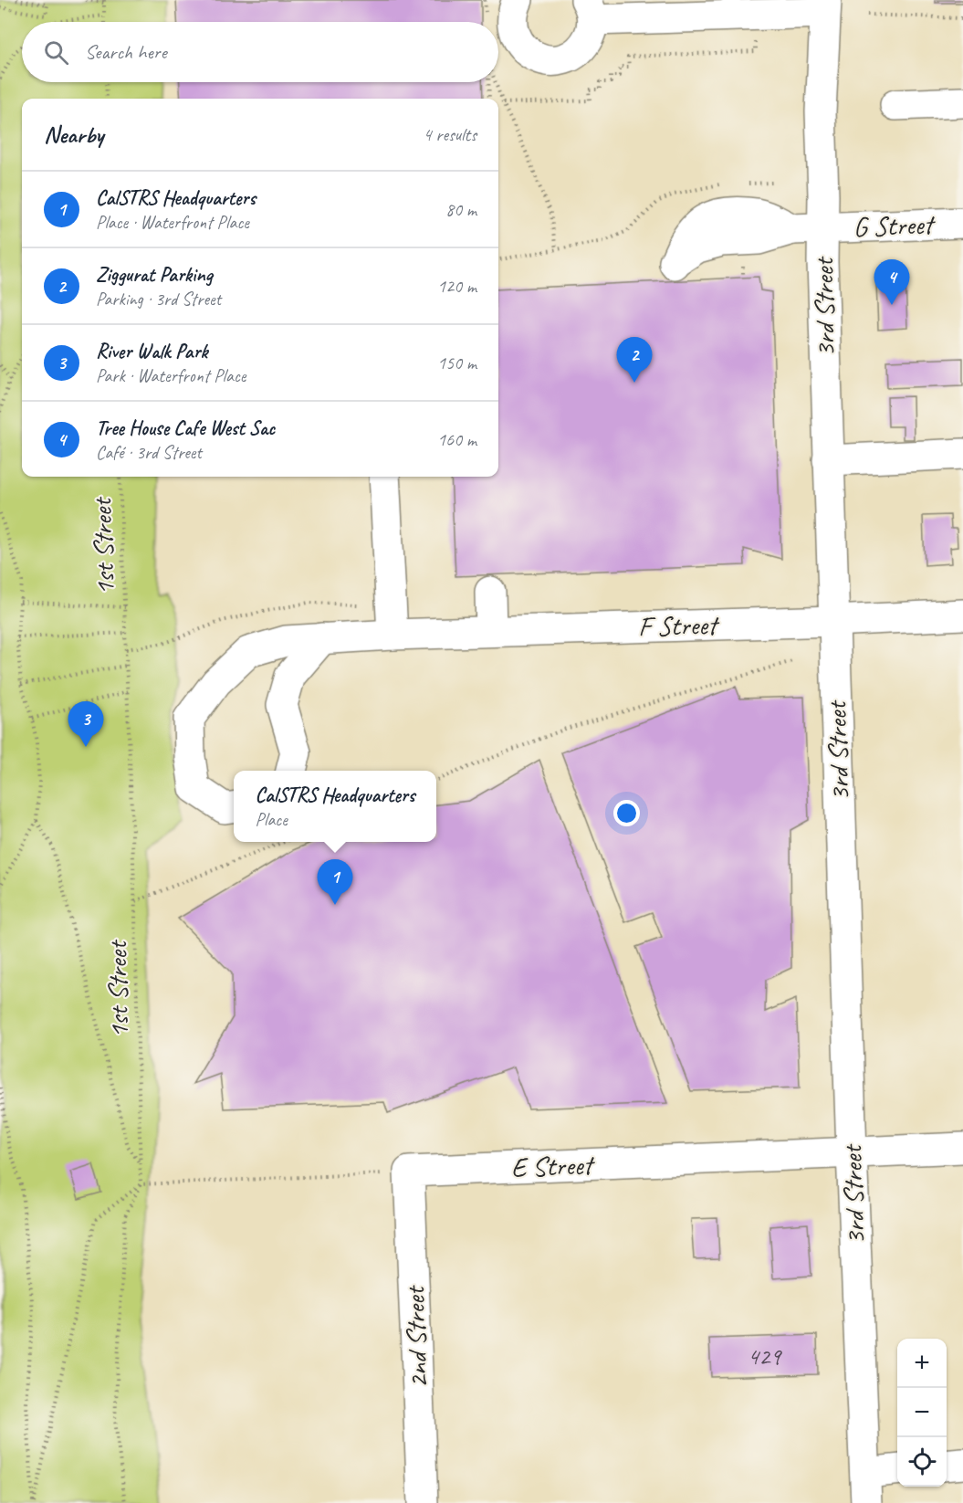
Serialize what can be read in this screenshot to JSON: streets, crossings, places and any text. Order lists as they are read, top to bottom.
{
  "streets": {
    "street": [
      "G Street",
      "3rd Street",
      "F Street",
      "E Street",
      "2nd Street"
    ],
    "path": ["1st Street"]
  },
  "crossings": [
    ["G Street", "3rd Street"],
    ["3rd Street", "F Street"],
    ["3rd Street", "E Street"],
    ["E Street", "2nd Street"]
  ],
  "house_numbers": ["429"],
  "page": {
    "search": "Search here",
    "heading": ["Nearby", "4 results"],
    "list": [
      {
        "mark": "1",
        "name": "CalSTRS Headquarters",
        "note": "Place · Waterfront Place",
        "value": "80 m"
      },
      {
        "mark": "2",
        "name": "Ziggurat Parking",
        "note": "Parking · 3rd Street",
        "value": "120 m"
      },
      {
        "mark": "3",
        "name": "River Walk Park",
        "note": "Park · Waterfront Place",
        "value": "150 m"
      },
      {
        "mark": "4",
        "name": "Tree House Cafe West Sac",
        "note": "Café · 3rd Street",
        "value": "160 m"
      }
    ],
    "pins": [
      "4",
      "2",
      "3",
      "1"
    ],
    "popup": ["CalSTRS Headquarters", "Place"],
    "map_buttons": ["+", "−"]
  }
}
